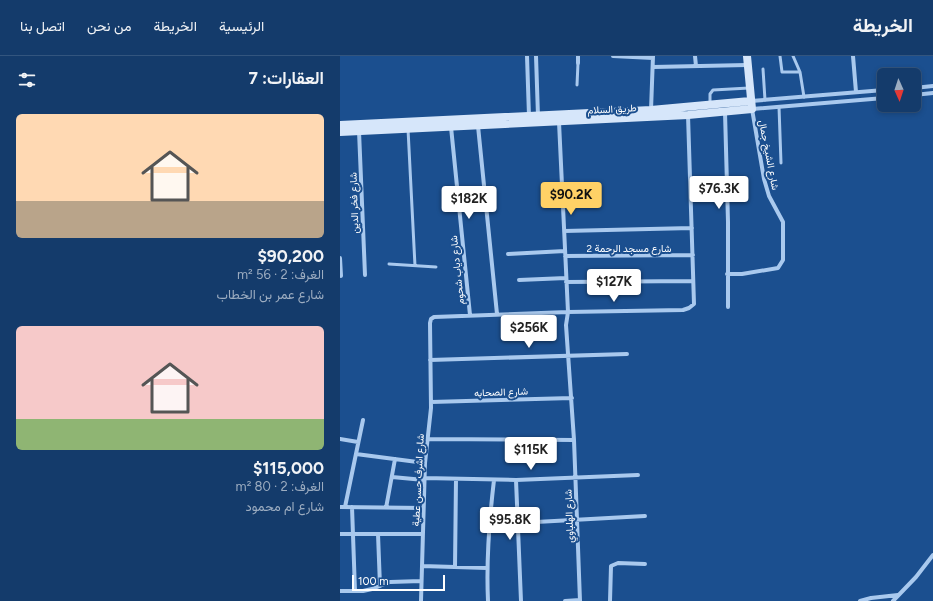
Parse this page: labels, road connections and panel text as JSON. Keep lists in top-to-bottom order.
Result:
{
  "streets": {
    "main road": ["طريق السلام"],
    "street": [
      "شارع الشيخ جمال",
      "شارع فخر الدين",
      "شارع مسجد الرحمة 2",
      "شارع دياب شحوم",
      "شارع الصحابه",
      "شارع اشرف حسن عطية",
      "شارع الهلباوي"
    ]
  },
  "crossings": [
    ["طريق السلام", "شارع الشيخ جمال"],
    ["طريق السلام", "شارع فخر الدين"],
    ["طريق السلام", "شارع دياب شحوم"],
    ["طريق السلام", "شارع الهلباوي"],
    ["شارع مسجد الرحمة 2", "شارع الهلباوي"],
    ["شارع دياب شحوم", "شارع اشرف حسن عطية"],
    ["شارع الصحابه", "شارع اشرف حسن عطية"],
    ["شارع الصحابه", "شارع الهلباوي"]
  ],
  "scale_bar": "100 m",
  "north": "bottom",
  "page": {
    "header": "الخريطة",
    "nav": [
      "الرئيسية",
      "الخريطة",
      "من نحن",
      "اتصل بنا"
    ],
    "heading": "العقارات: 7",
    "list": [
      {
        "name": "$90,200",
        "note": "الغرف: 2 · 56 m² · شارع عمر بن الخطاب"
      },
      {
        "name": "$115,000",
        "note": "الغرف: 2 · 80 m² · شارع ام محمود"
      }
    ],
    "price": [
      "$76.3K",
      "$90.2K",
      "$182K",
      "$127K",
      "$256K",
      "$115K",
      "$95.8K"
    ],
    "scale": "100 m"
  }
}
